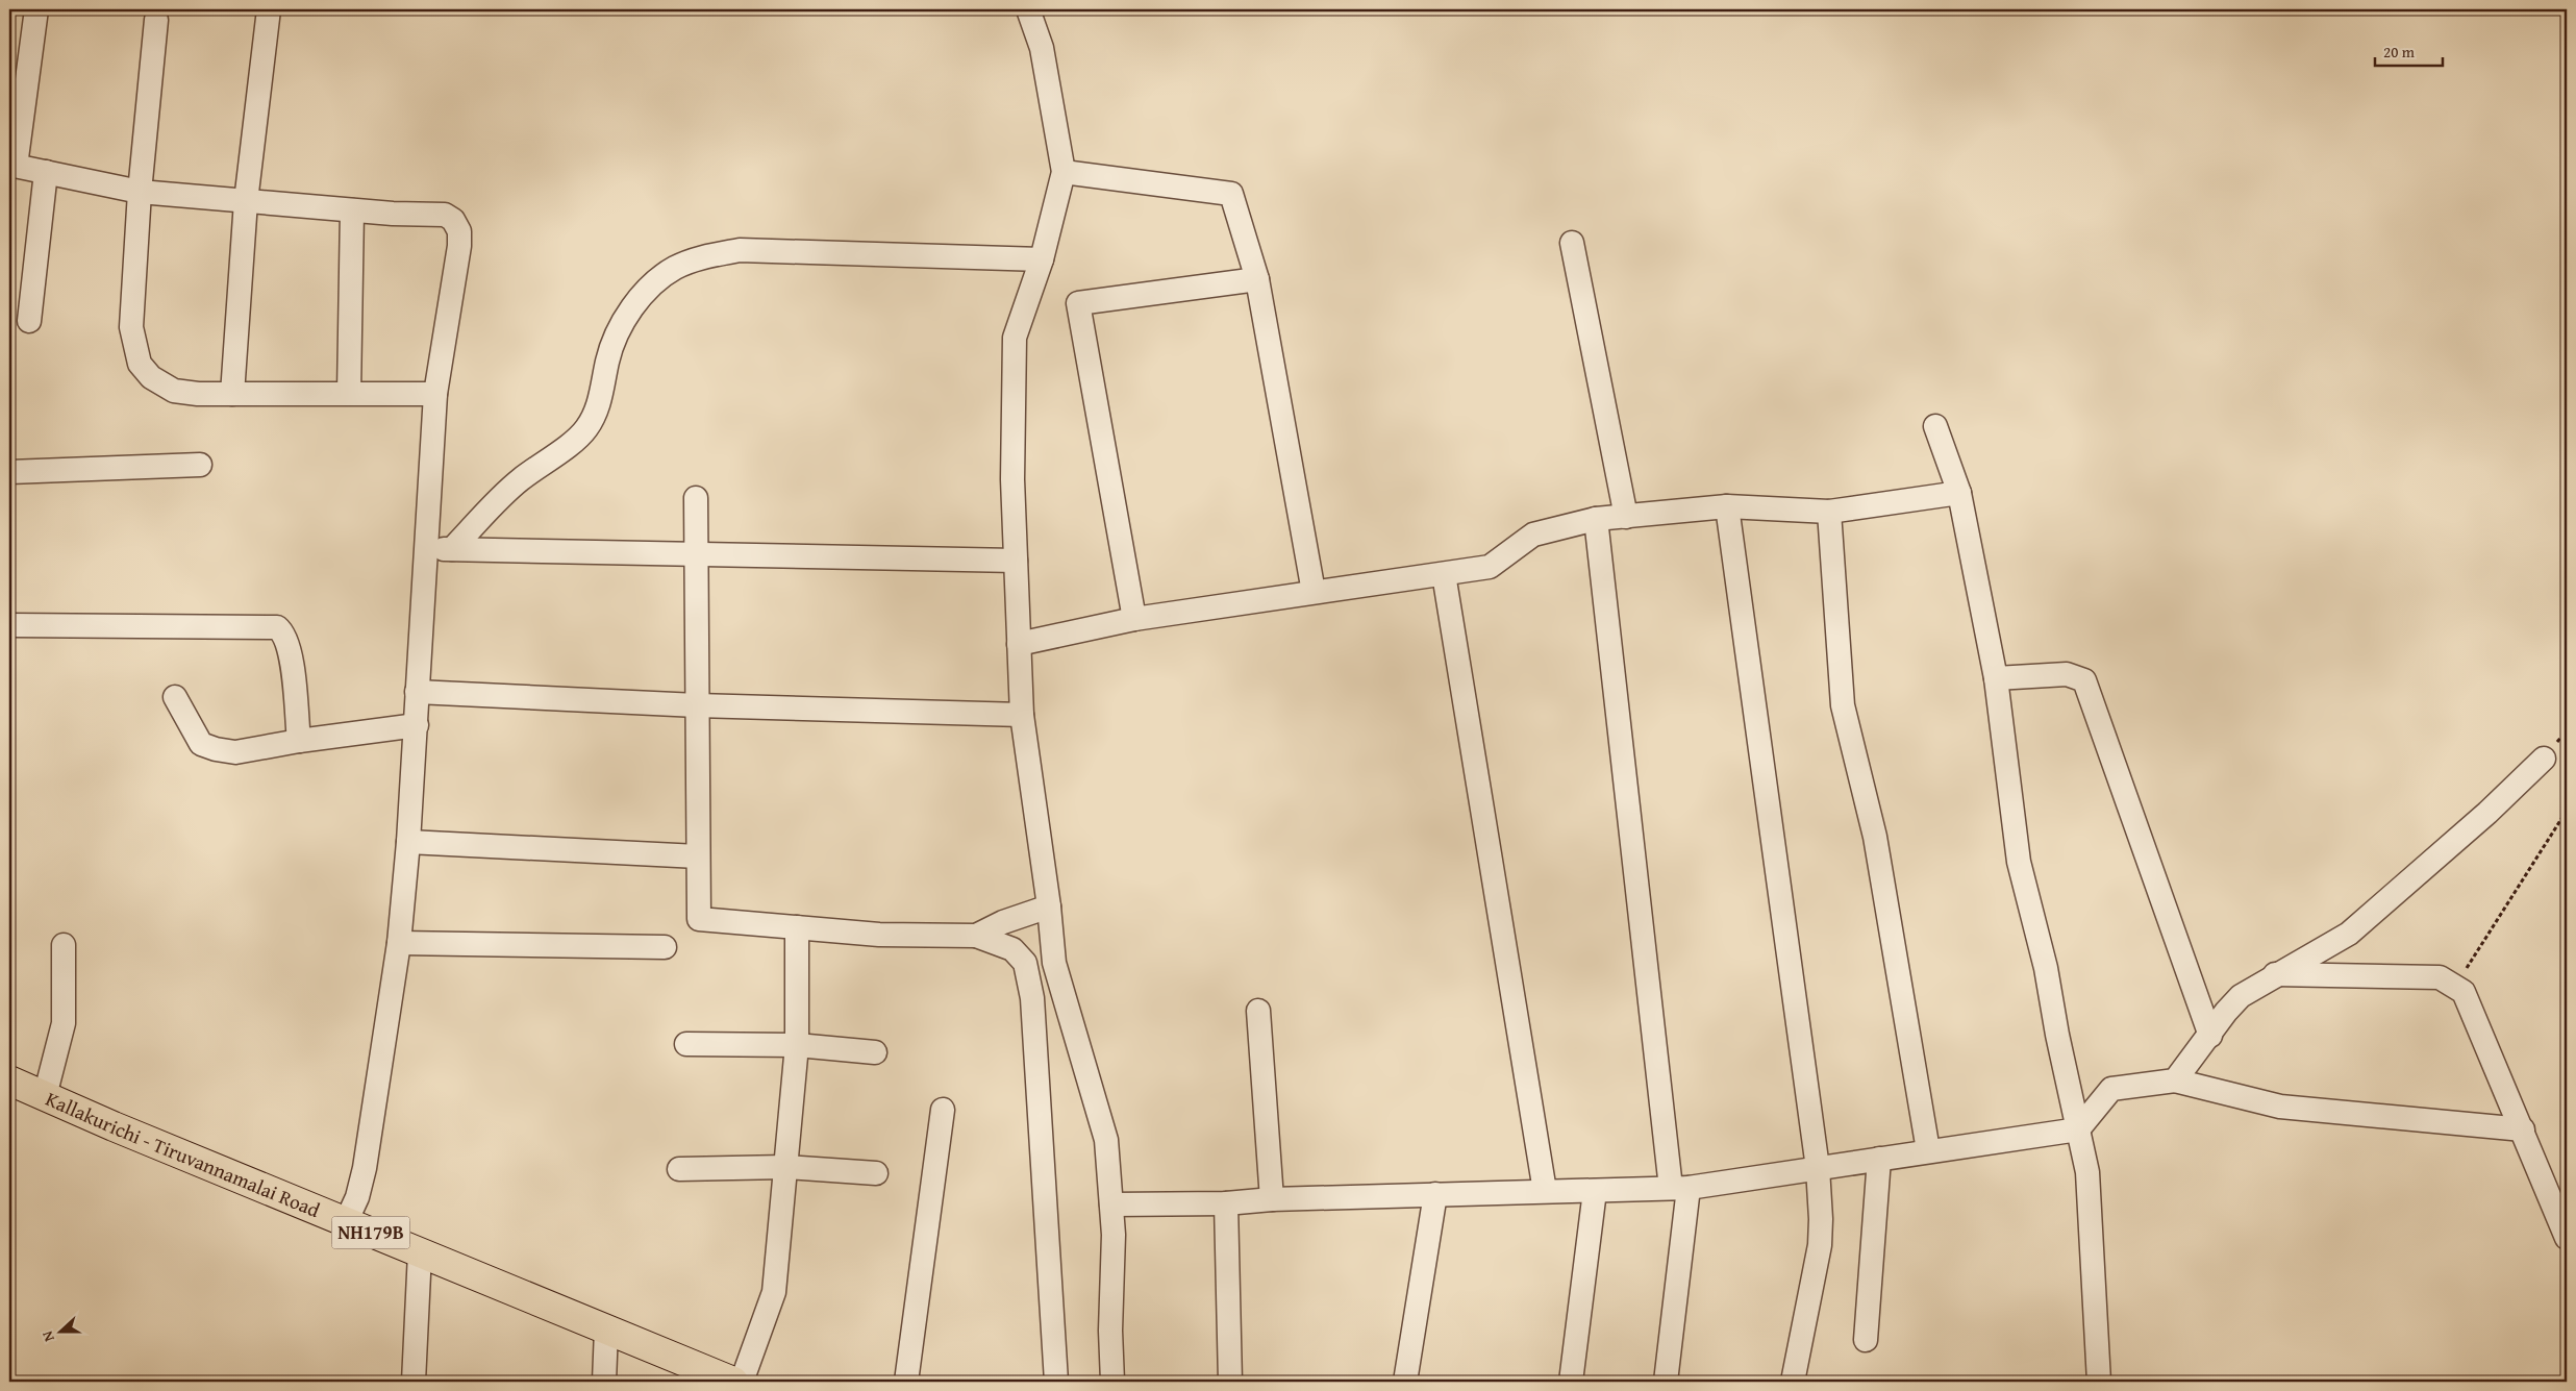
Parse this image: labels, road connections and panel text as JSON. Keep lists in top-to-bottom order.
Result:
{
  "streets": {
    "highway": ["Kallakurichi - Tiruvannamalai Road", "NH179B"]
  },
  "scale_bar": "20 m",
  "north": "left"
}
